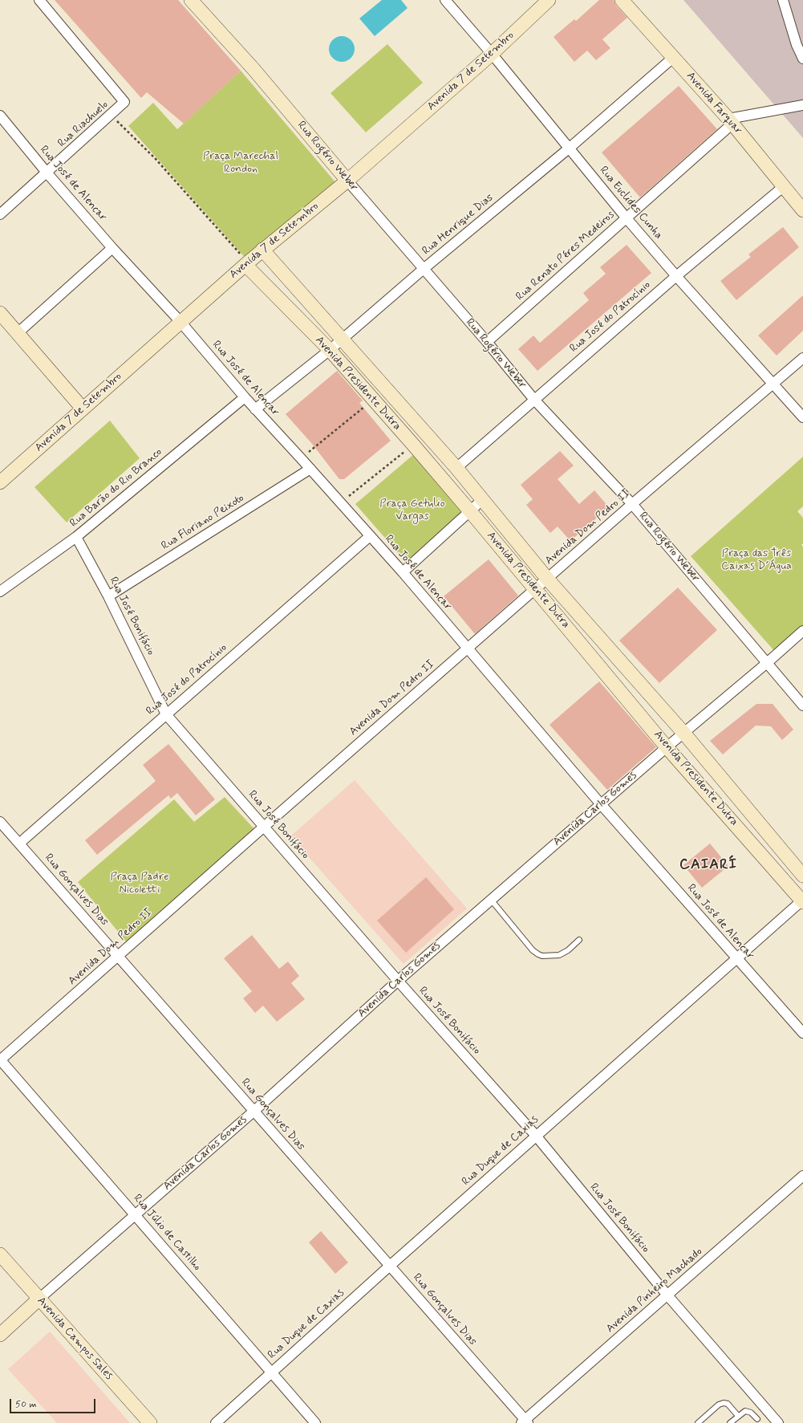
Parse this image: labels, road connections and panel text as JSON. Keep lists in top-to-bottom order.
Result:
{
  "streets": {
    "street": [
      "Avenida 7 de Setembro",
      "Avenida Farquar",
      "Rua Riachuelo",
      "Rua Rogério Weber",
      "Rua José de Alencar",
      "Rua Euclides Cunha",
      "Rua Henrique Dias",
      "Rua Renato Péres Medeiros",
      "Rua José do Patrocínio",
      "Avenida Presidente Dutra",
      "Rua Barão do Rio Branco",
      "Rua Floriano Peixoto",
      "Avenida Dom Pedro II",
      "Rua José Bonifácio",
      "Avenida Carlos Gomes",
      "Rua Gonçalves Dias",
      "Rua Duque de Caxias",
      "Rua Júlio de Castilho",
      "Avenida Pinheiro Machado",
      "Avenida Campos Sales"
    ]
  },
  "crossings": [
    ["Avenida 7 de Setembro", "Rua Rogério Weber"],
    ["Avenida 7 de Setembro", "Rua José de Alencar"],
    ["Avenida 7 de Setembro", "Rua Euclides Cunha"],
    ["Avenida 7 de Setembro", "Avenida Presidente Dutra"],
    ["Avenida Farquar", "Rua Henrique Dias"],
    ["Avenida Farquar", "Rua Renato Péres Medeiros"],
    ["Avenida Farquar", "Rua José do Patrocínio"],
    ["Rua Riachuelo", "Rua José de Alencar"],
    ["Rua Rogério Weber", "Rua Henrique Dias"],
    ["Rua Rogério Weber", "Rua Renato Péres Medeiros"],
    ["Rua Rogério Weber", "Rua José do Patrocínio"],
    ["Rua Rogério Weber", "Avenida Dom Pedro II"],
    ["Rua Rogério Weber", "Avenida Carlos Gomes"],
    ["Rua José de Alencar", "Rua Henrique Dias"],
    ["Rua José de Alencar", "Rua José do Patrocínio"],
    ["Rua José de Alencar", "Rua Barão do Rio Branco"],
    ["Rua José de Alencar", "Rua Floriano Peixoto"],
    ["Rua José de Alencar", "Avenida Dom Pedro II"],
    ["Rua José de Alencar", "Avenida Carlos Gomes"],
    ["Rua José de Alencar", "Rua Duque de Caxias"],
    ["Rua Euclides Cunha", "Rua Henrique Dias"],
    ["Rua Euclides Cunha", "Rua Renato Péres Medeiros"],
    ["Rua Euclides Cunha", "Rua José do Patrocínio"],
    ["Rua Euclides Cunha", "Avenida Dom Pedro II"],
    ["Rua Henrique Dias", "Avenida Presidente Dutra"],
    ["Rua José do Patrocínio", "Avenida Presidente Dutra"],
    ["Rua José do Patrocínio", "Rua José Bonifácio"],
    ["Rua José do Patrocínio", "Rua Gonçalves Dias"],
    ["Avenida Presidente Dutra", "Avenida Dom Pedro II"],
    ["Avenida Presidente Dutra", "Avenida Carlos Gomes"],
    ["Avenida Presidente Dutra", "Rua Duque de Caxias"],
    ["Rua Barão do Rio Branco", "Rua José Bonifácio"],
    ["Rua Floriano Peixoto", "Rua José Bonifácio"],
    ["Avenida Dom Pedro II", "Rua José Bonifácio"],
    ["Avenida Dom Pedro II", "Rua Gonçalves Dias"],
    ["Avenida Dom Pedro II", "Rua Júlio de Castilho"],
    ["Rua José Bonifácio", "Avenida Carlos Gomes"],
    ["Rua José Bonifácio", "Rua Duque de Caxias"],
    ["Rua José Bonifácio", "Avenida Pinheiro Machado"],
    ["Avenida Carlos Gomes", "Rua Gonçalves Dias"],
    ["Avenida Carlos Gomes", "Rua Júlio de Castilho"],
    ["Avenida Carlos Gomes", "Avenida Campos Sales"],
    ["Rua Gonçalves Dias", "Rua Duque de Caxias"],
    ["Rua Gonçalves Dias", "Avenida Pinheiro Machado"],
    ["Rua Duque de Caxias", "Rua Júlio de Castilho"]
  ],
  "districts": ["CAIARÍ"],
  "parks": [
    "Praça Marechal Rondon",
    "Praça Getulio Vargas",
    "Praça das Três Caixas D´Água",
    "Praça Padre Nicoletti"
  ],
  "scale_bar": "50 m"
}
